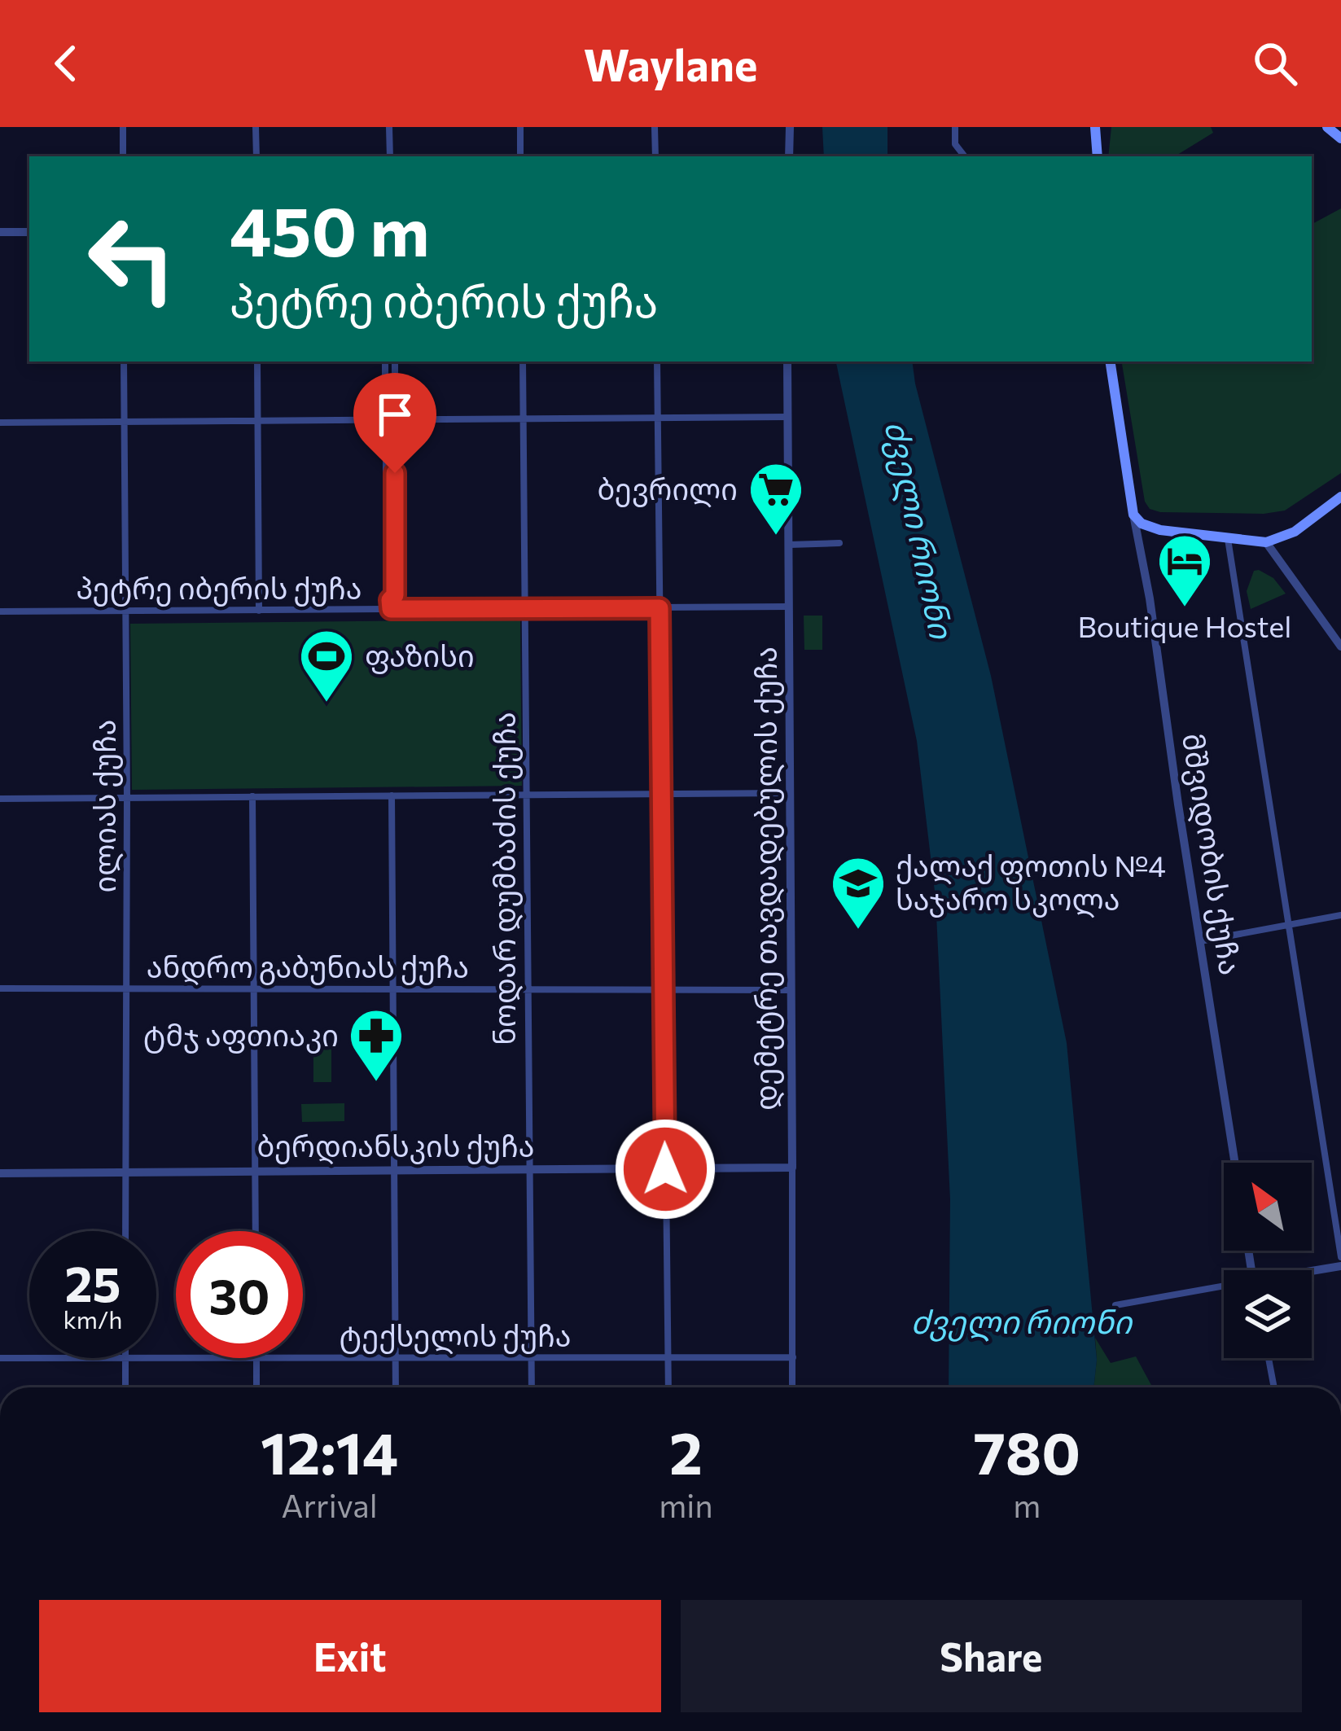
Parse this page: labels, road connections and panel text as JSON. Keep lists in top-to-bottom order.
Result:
{
  "streets": {
    "street": [
      "პეტრე იბერის ქუჩა",
      "ილიას ქუჩა",
      "მშვიდობის ქუჩა",
      "ნოდარ დუმბაძის ქუჩა",
      "დემეტრე თავდადებულის ქუჩა",
      "ანდრო გაბუნიას ქუჩა",
      "ბერდიანსკის ქუჩა",
      "ტექსელის ქუჩა"
    ]
  },
  "crossings": [
    ["პეტრე იბერის ქუჩა", "ილიას ქუჩა"],
    ["პეტრე იბერის ქუჩა", "ნოდარ დუმბაძის ქუჩა"],
    ["პეტრე იბერის ქუჩა", "დემეტრე თავდადებულის ქუჩა"],
    ["ილიას ქუჩა", "ანდრო გაბუნიას ქუჩა"],
    ["ილიას ქუჩა", "ბერდიანსკის ქუჩა"],
    ["ნოდარ დუმბაძის ქუჩა", "ანდრო გაბუნიას ქუჩა"],
    ["ნოდარ დუმბაძის ქუჩა", "ბერდიანსკის ქუჩა"],
    ["ნოდარ დუმბაძის ქუჩა", "ტექსელის ქუჩა"],
    ["დემეტრე თავდადებულის ქუჩა", "ანდრო გაბუნიას ქუჩა"],
    ["დემეტრე თავდადებულის ქუჩა", "ბერდიანსკის ქუჩა"],
    ["დემეტრე თავდადებულის ქუჩა", "ტექსელის ქუჩა"]
  ],
  "water": ["ძველი რიონი"],
  "places": {
    "supermarket": ["ბევრილი"],
    "hotel": ["Boutique Hostel"],
    "sports": ["ფაზისი"],
    "school or university": ["ქალაქ ფოთის №4 საჯარო სკოლა"],
    "pharmacy": ["ტმჯ აფთიაკი"]
  },
  "north": "top left",
  "page": {
    "header": "Waylane",
    "turn": ["450 m", "პეტრე იბერის ქუჩა"],
    "speed": "25 km/h",
    "limit": "30",
    "eta": [
      "12:14",
      "Arrival",
      "2",
      "min",
      "780",
      "m"
    ],
    "buttons": ["Exit", "Share"]
  }
}
